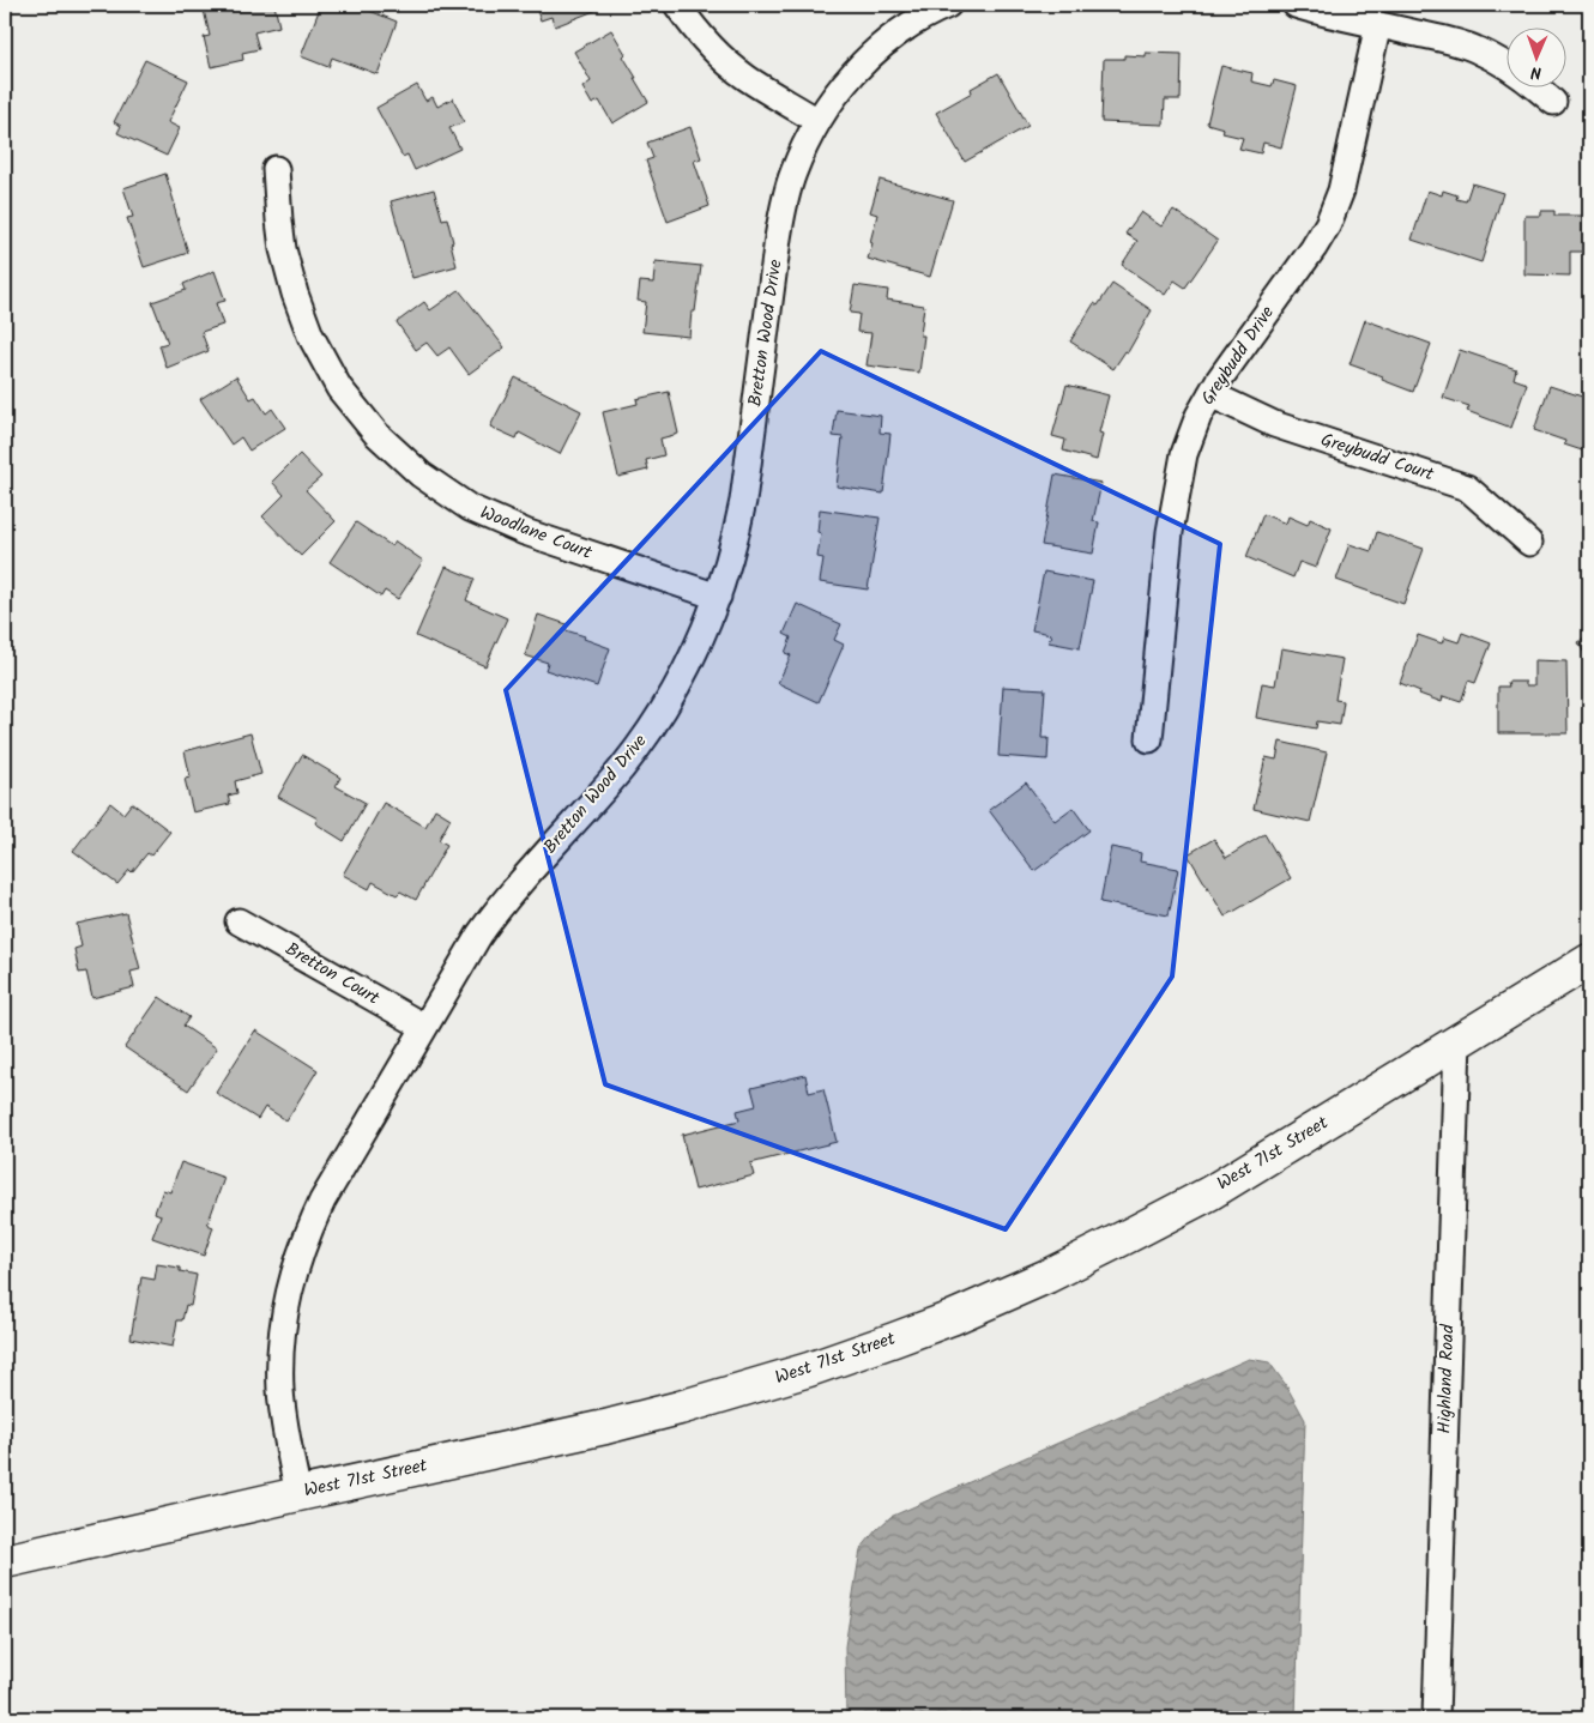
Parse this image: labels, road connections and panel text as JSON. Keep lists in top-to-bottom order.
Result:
{
  "streets": {
    "main road": ["West 71st Street"],
    "street": [
      "Bretton Wood Drive",
      "Greybudd Drive",
      "Greybudd Court",
      "Woodlane Court",
      "Bretton Court",
      "Highland Road"
    ]
  },
  "crossings": [
    ["Bretton Wood Drive", "Woodlane Court"],
    ["Bretton Wood Drive", "Bretton Court"],
    ["Bretton Wood Drive", "West 71st Street"],
    ["Greybudd Drive", "Greybudd Court"],
    ["West 71st Street", "Highland Road"]
  ],
  "north": "bottom"
}
